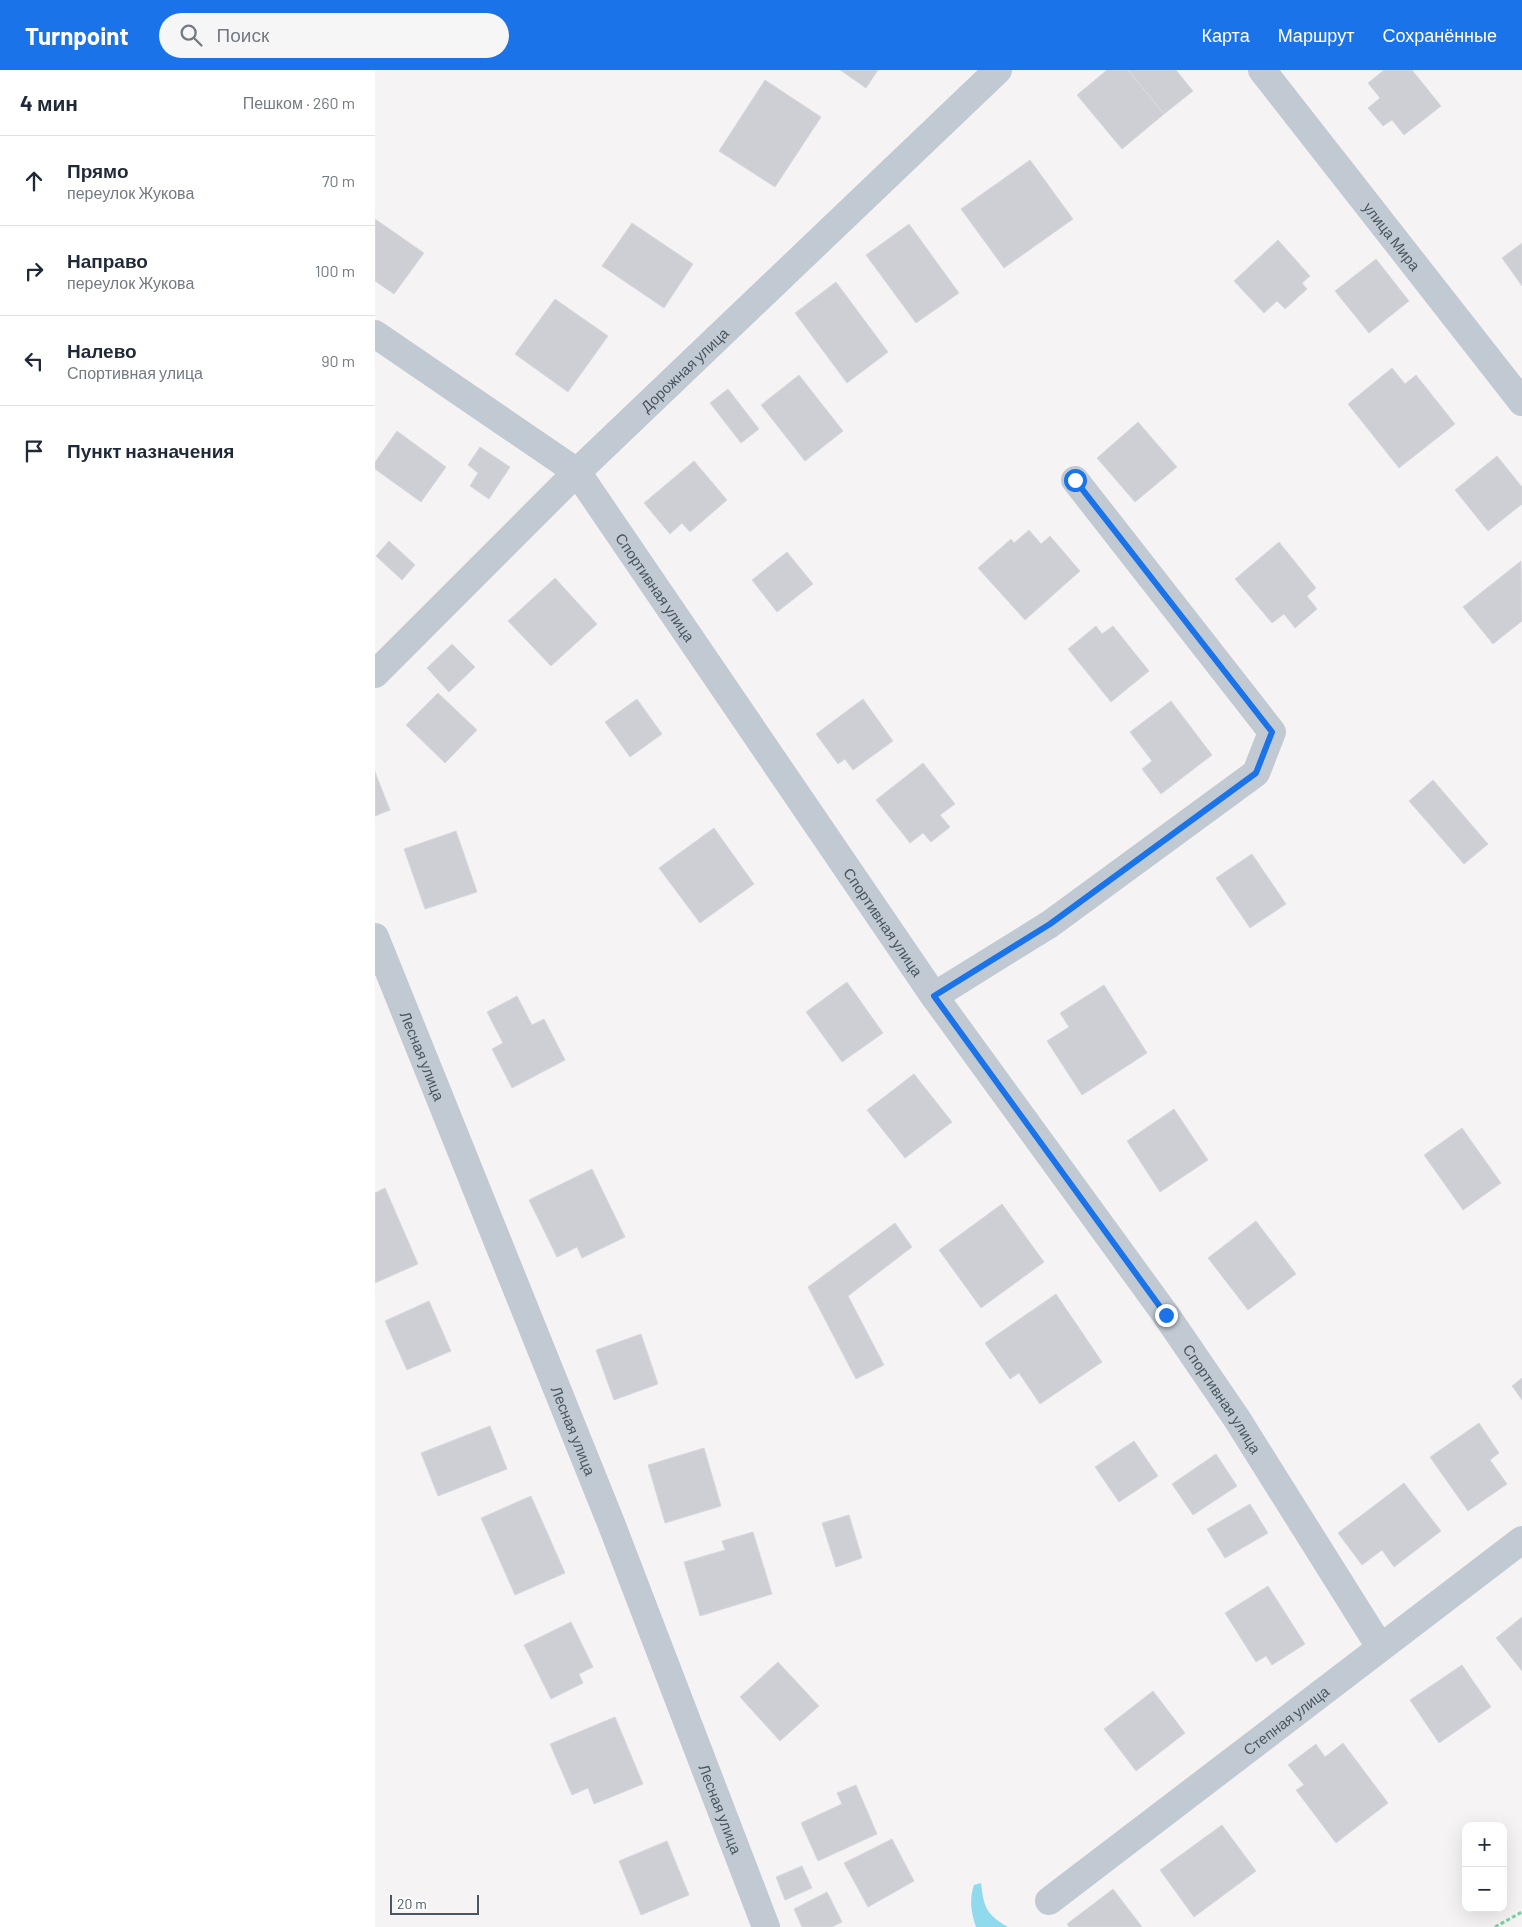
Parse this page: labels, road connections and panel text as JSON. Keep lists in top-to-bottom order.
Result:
{
  "streets": {
    "street": [
      "улица Мира",
      "Дорожная улица",
      "Спортивная улица",
      "Лесная улица",
      "Степная улица"
    ]
  },
  "crossings": [
    ["Дорожная улица", "Спортивная улица"],
    ["Спортивная улица", "Степная улица"]
  ],
  "scale_bar": "20 m",
  "page": {
    "header": "Turnpoint",
    "search": "Поиск",
    "nav": ["Карта", "Маршрут", "Сохранённые"],
    "heading": ["4 мин", "Пешком · 260 m"],
    "list": [
      ["Прямо", "переулок Жукова", "70 m"],
      ["Направо", "переулок Жукова", "100 m"],
      ["Налево", "Спортивная улица", "90 m"],
      "Пункт назначения"
    ],
    "map_buttons": ["+", "−"],
    "scale": "20 m"
  }
}
